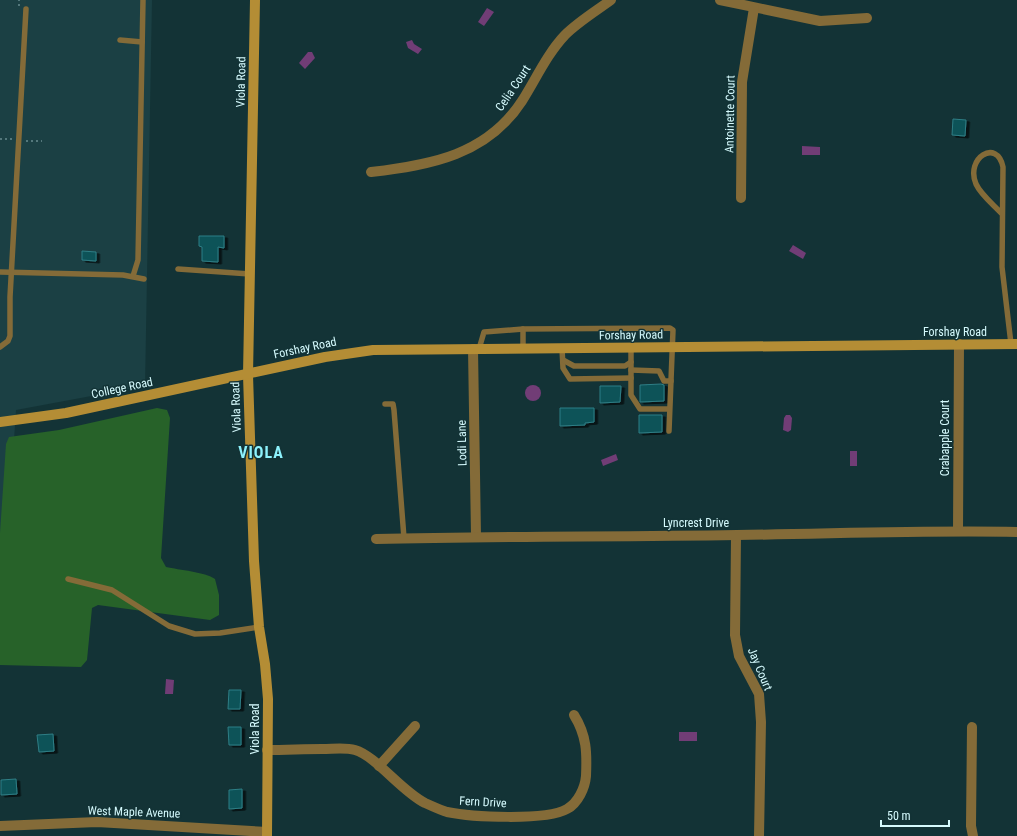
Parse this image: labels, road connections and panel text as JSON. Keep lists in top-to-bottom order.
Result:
{
  "streets": {
    "street": [
      "Viola Road",
      "Celia Court",
      "Antoinette Court",
      "Forshay Road",
      "College Road",
      "Crabapple Court",
      "Lodi Lane",
      "Lyncrest Drive",
      "Jay Court",
      "Fern Drive",
      "West Maple Avenue"
    ]
  },
  "crossings": [
    ["Viola Road", "Forshay Road"],
    ["Viola Road", "College Road"],
    ["Viola Road", "Fern Drive"],
    ["Viola Road", "West Maple Avenue"],
    ["Forshay Road", "College Road"],
    ["Forshay Road", "Crabapple Court"],
    ["Forshay Road", "Lodi Lane"],
    ["Crabapple Court", "Lyncrest Drive"],
    ["Lodi Lane", "Lyncrest Drive"],
    ["Lyncrest Drive", "Jay Court"]
  ],
  "districts": ["VIOLA"],
  "scale_bar": "50 m"
}
